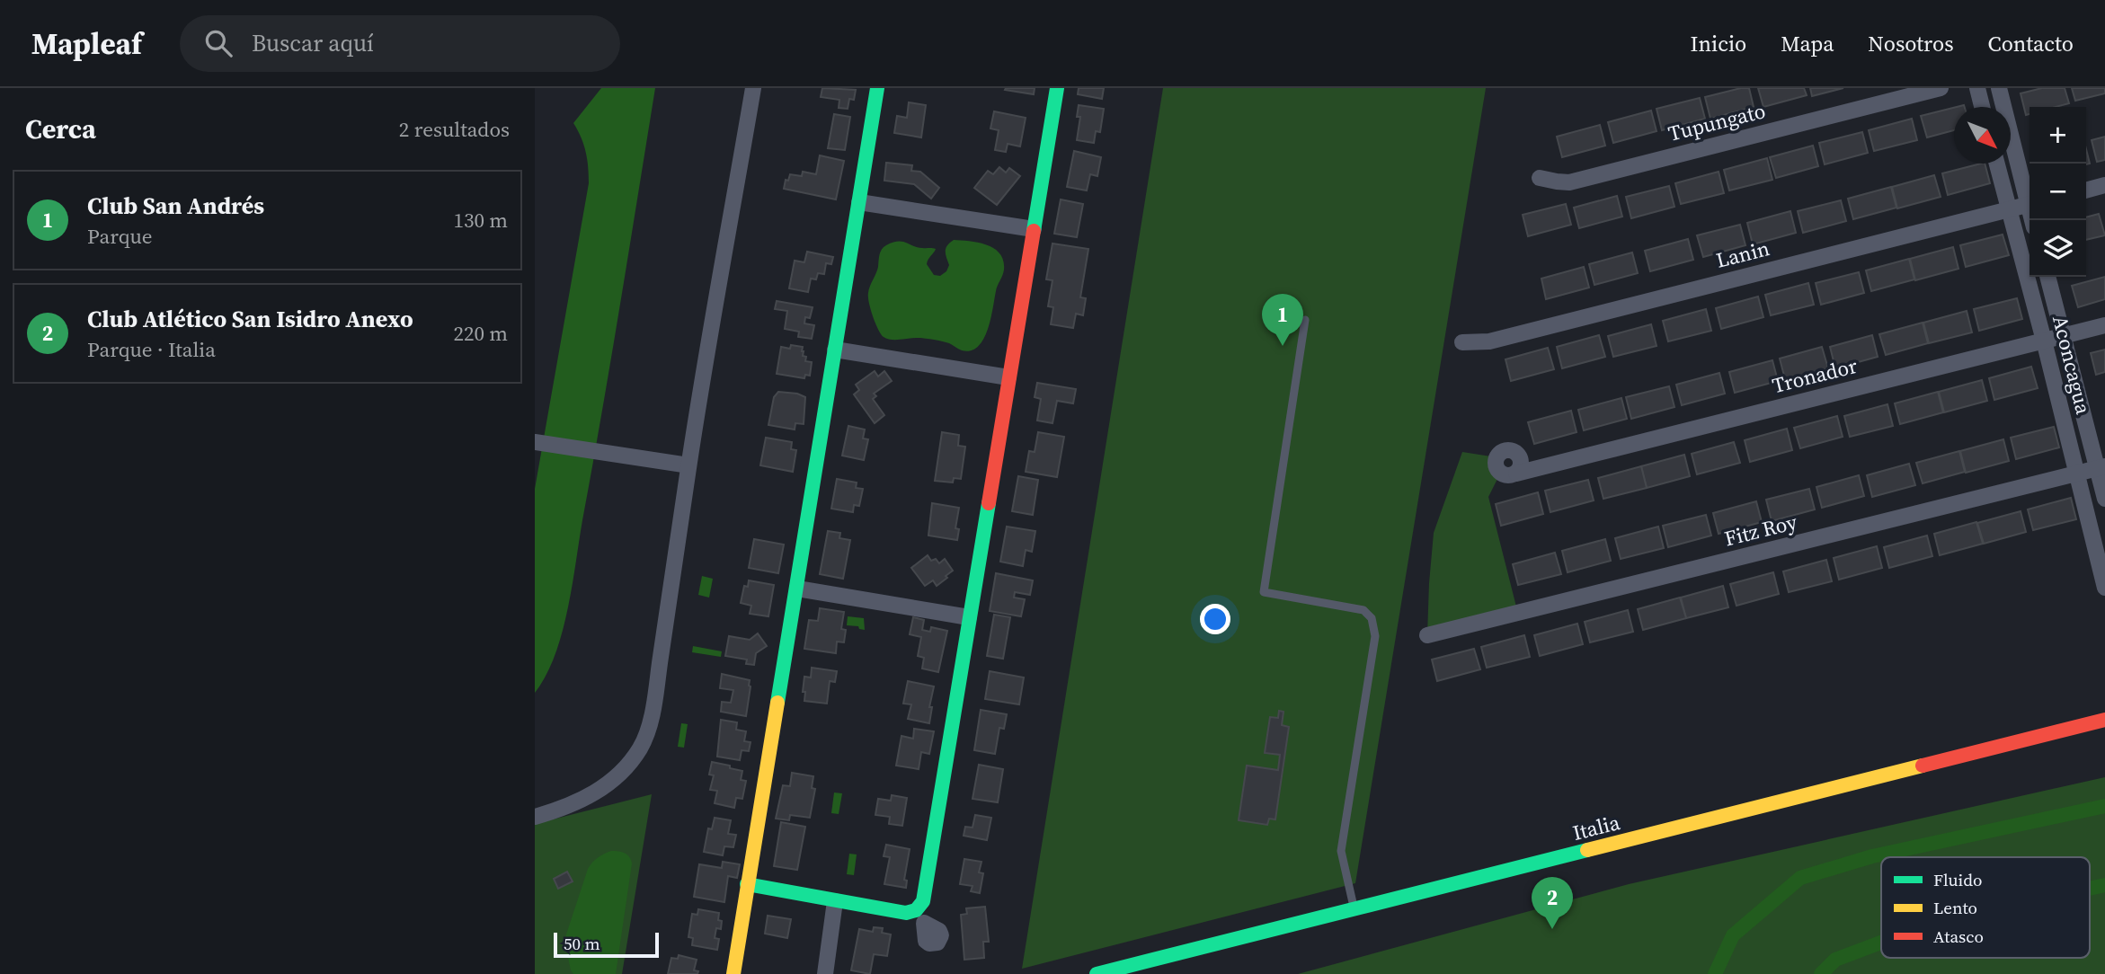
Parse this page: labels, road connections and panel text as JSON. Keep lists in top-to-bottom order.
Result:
{
  "streets": {
    "street": [
      "Tupungato",
      "Lanin",
      "Aconcagua",
      "Tronador",
      "Fitz Roy",
      "Italia"
    ]
  },
  "crossings": [
    ["Lanin", "Aconcagua"],
    ["Aconcagua", "Tronador"],
    ["Aconcagua", "Fitz Roy"]
  ],
  "legend": ["Fluido", "Lento", "Atasco"],
  "scale_bar": "50 m",
  "north": "bottom right",
  "page": {
    "header": "Mapleaf",
    "search": "Buscar aquí",
    "nav": [
      "Inicio",
      "Mapa",
      "Nosotros",
      "Contacto"
    ],
    "heading": ["Cerca", "2 resultados"],
    "map_buttons": ["+", "−"],
    "list": [
      {
        "mark": "1",
        "name": "Club San Andrés",
        "note": "Parque",
        "value": "130 m"
      },
      {
        "mark": "2",
        "name": "Club Atlético San Isidro Anexo",
        "note": "Parque · Italia",
        "value": "220 m"
      }
    ],
    "pins": ["1", "2"],
    "scale": "50 m"
  }
}
